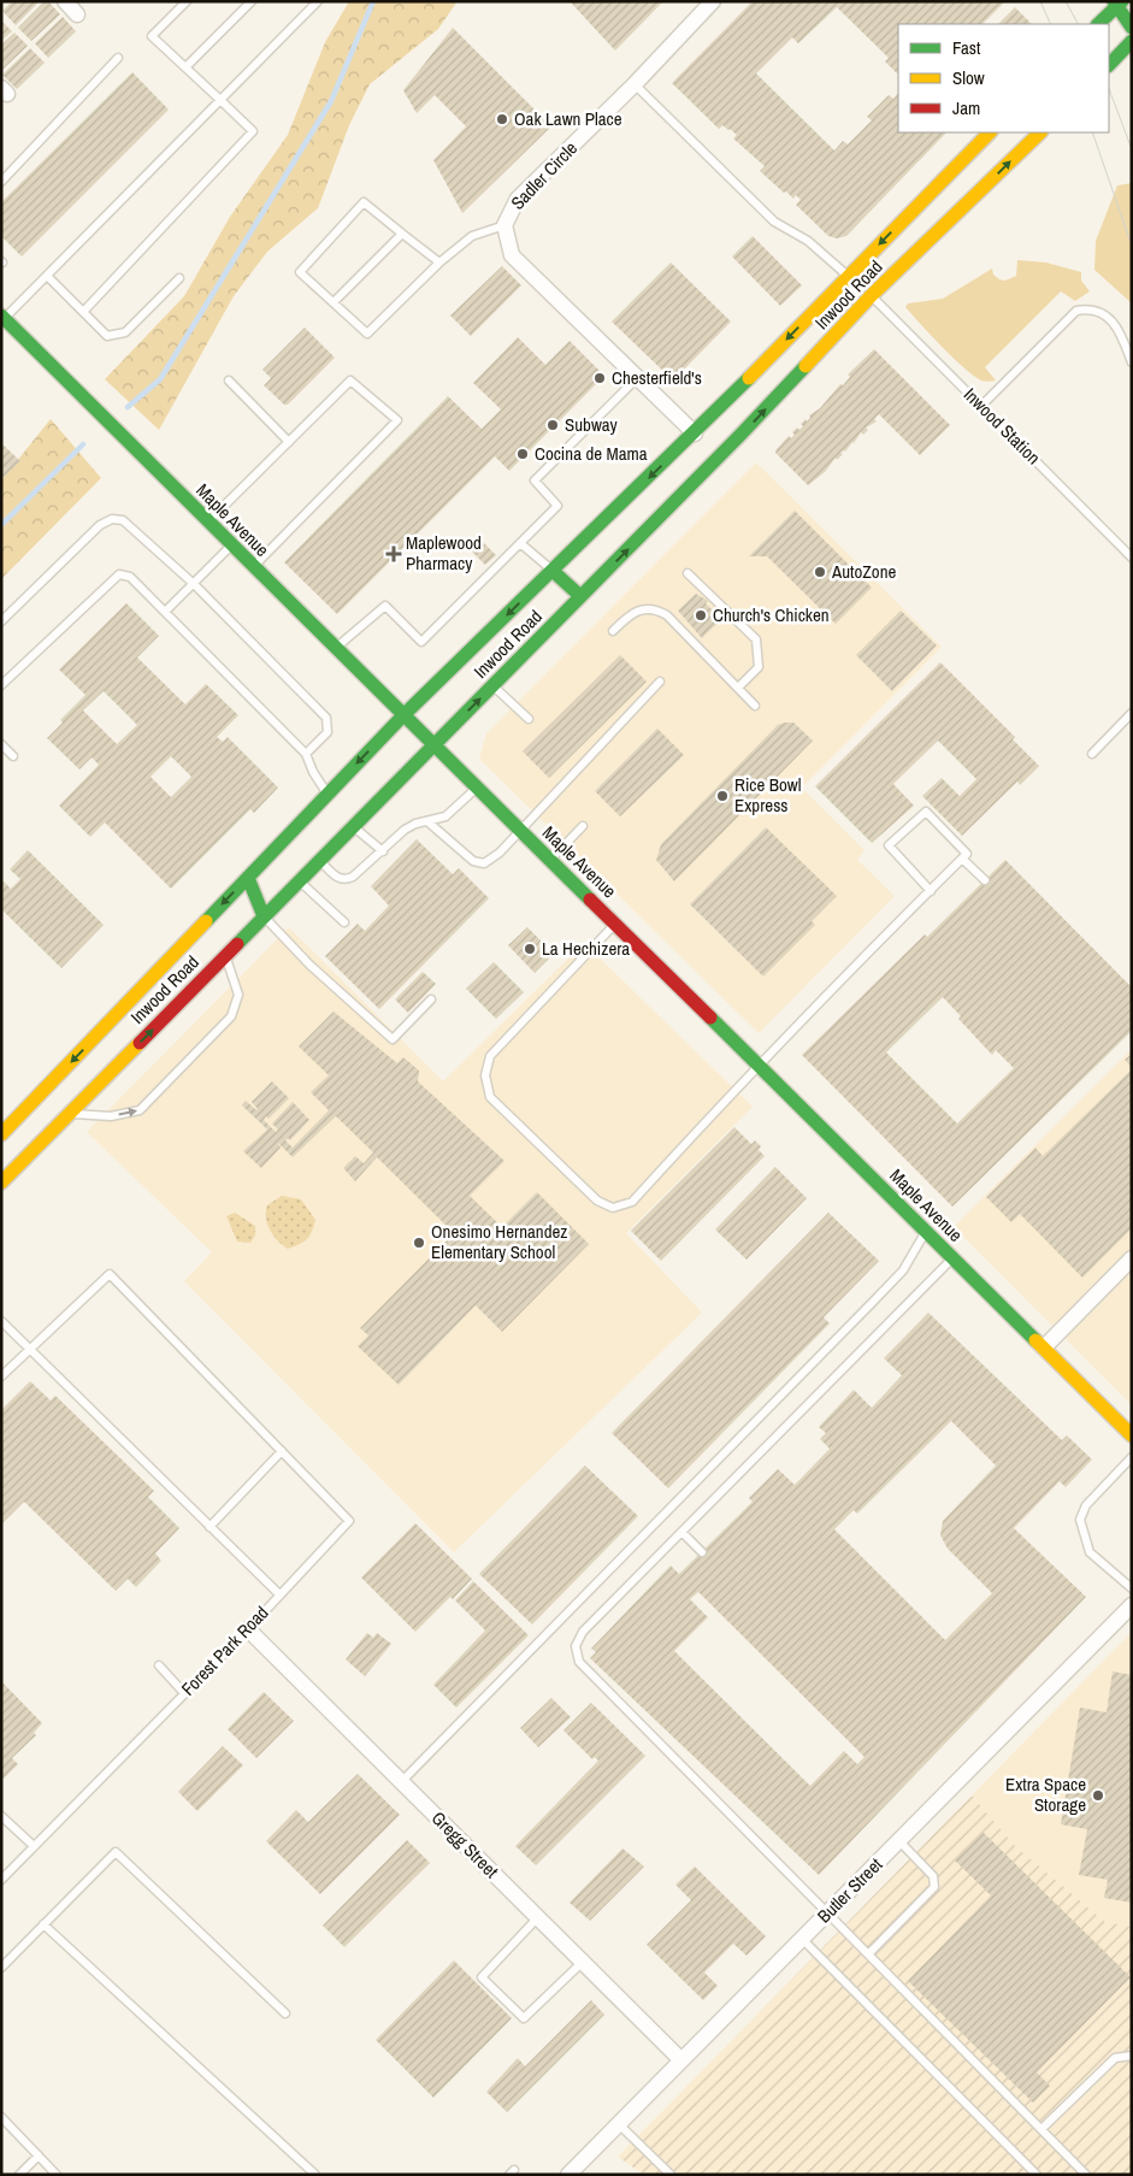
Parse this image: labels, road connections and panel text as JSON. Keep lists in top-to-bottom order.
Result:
{
  "streets": {
    "main road": ["Inwood Road", "Maple Avenue"],
    "street": ["Sadler Circle", "Gregg Street", "Butler Street"],
    "lane": ["Inwood Station", "Forest Park Road"]
  },
  "crossings": [
    ["Sadler Circle", "Inwood Road"],
    ["Sadler Circle", "Inwood Station"],
    ["Inwood Road", "Inwood Station"],
    ["Inwood Road", "Maple Avenue"],
    ["Forest Park Road", "Gregg Street"],
    ["Gregg Street", "Butler Street"]
  ],
  "places": {
    "other": [
      "Oak Lawn Place",
      "Chesterfield's",
      "Subway",
      "Cocina de Mama",
      "AutoZone",
      "Church's Chicken",
      "Rice Bowl Express",
      "La Hechizera",
      "Onesimo Hernandez Elementary School",
      "Extra Space Storage"
    ],
    "health": ["Maplewood Pharmacy"]
  },
  "legend": ["Fast", "Slow", "Jam"]
}
